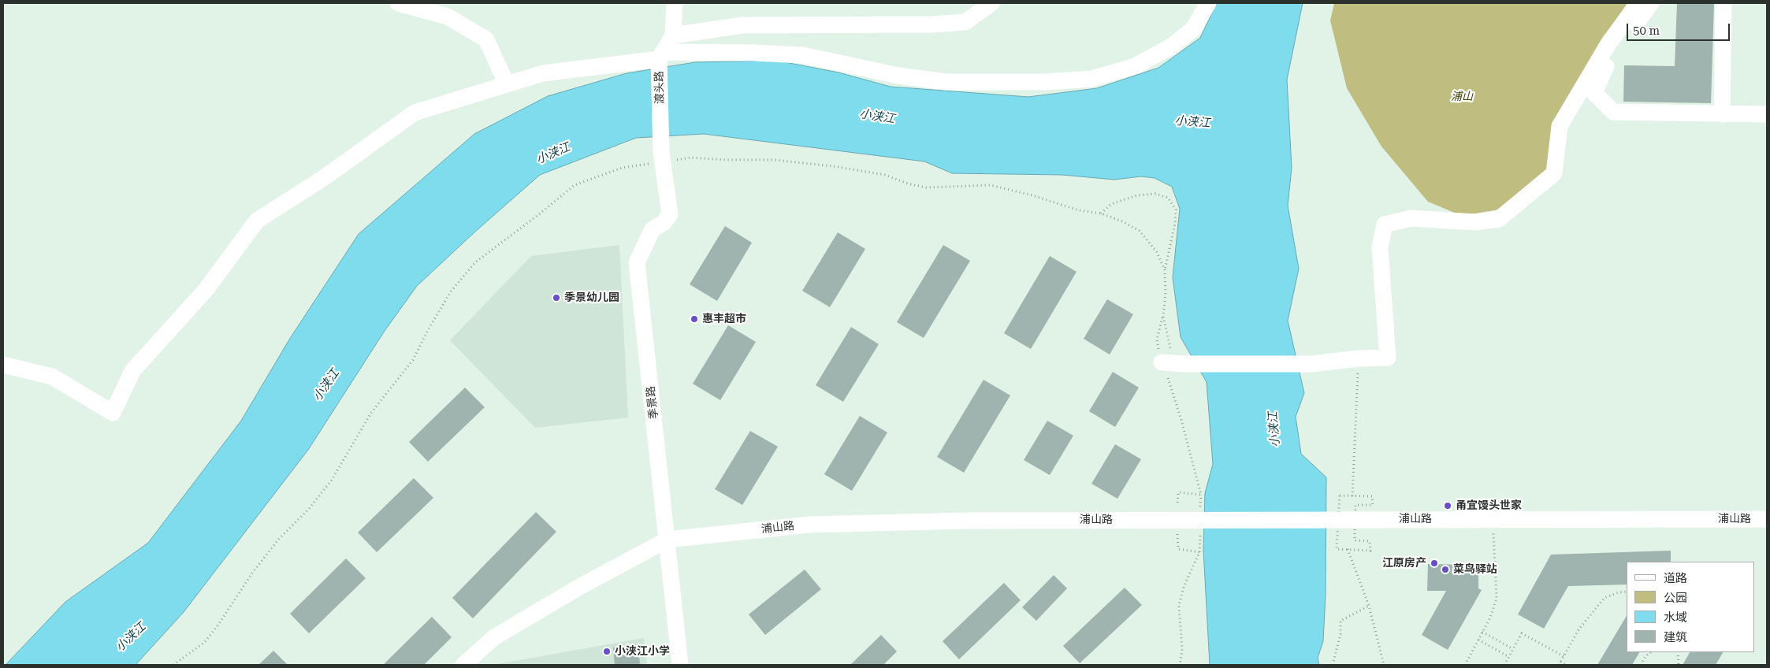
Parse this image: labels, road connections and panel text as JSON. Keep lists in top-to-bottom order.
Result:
{
  "streets": {
    "street": ["渡头路", "季景路", "浦山路"]
  },
  "crossings": [
    ["渡头路", "季景路"],
    ["季景路", "浦山路"]
  ],
  "water": ["小浃江"],
  "parks": ["浦山"],
  "places": [
    "季景幼儿园",
    "惠丰超市",
    "甬宜馒头世家",
    "江原房产",
    "菜鸟驿站",
    "小浃江小学"
  ],
  "legend": [
    "道路",
    "公园",
    "水域",
    "建筑"
  ],
  "scale_bar": "50 m"
}
